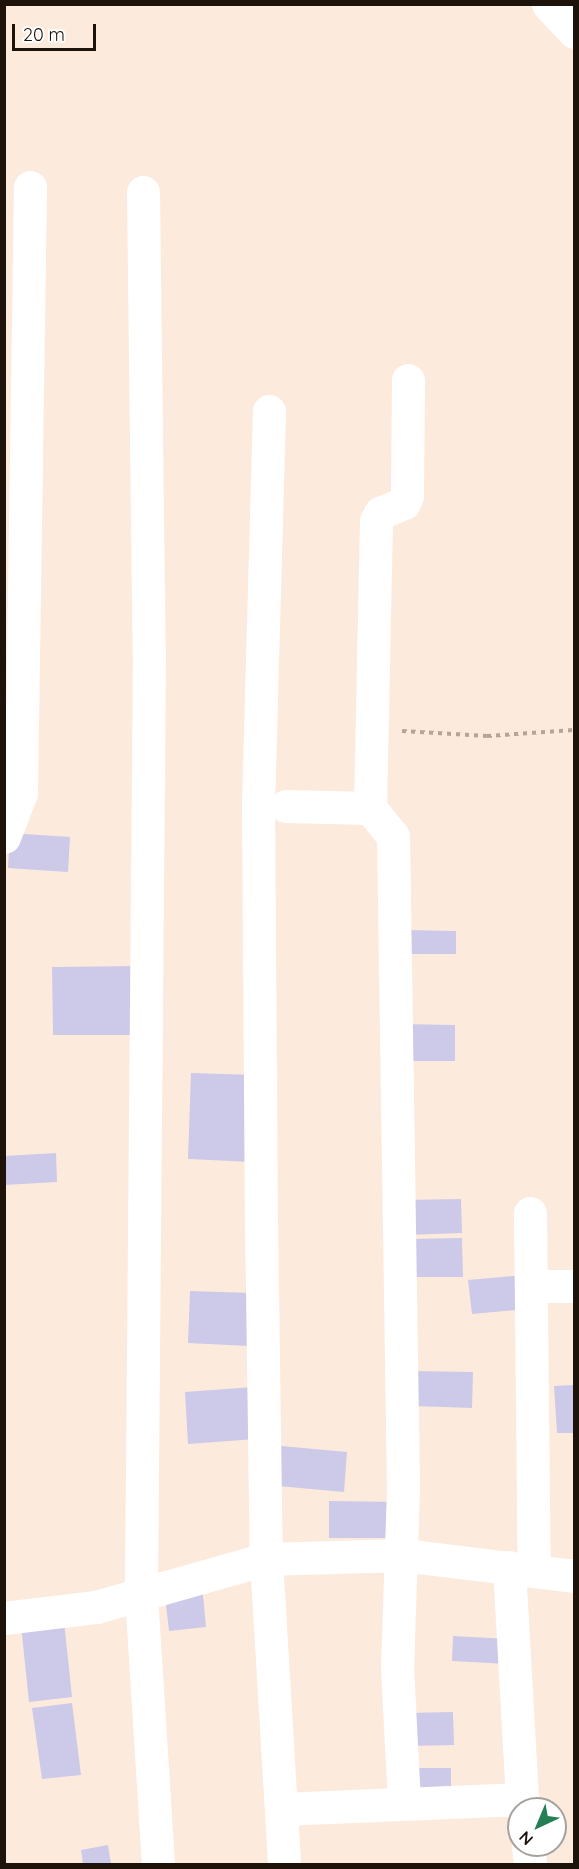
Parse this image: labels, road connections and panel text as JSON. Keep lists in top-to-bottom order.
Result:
{
  "scale_bar": "20 m",
  "north": "bottom left"
}
